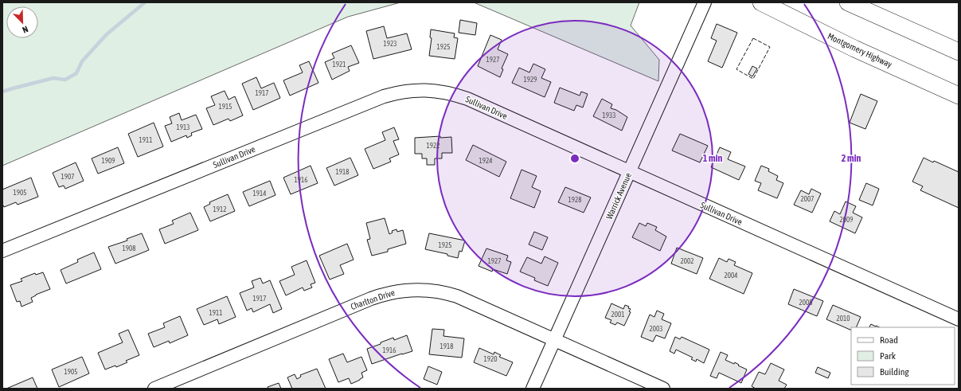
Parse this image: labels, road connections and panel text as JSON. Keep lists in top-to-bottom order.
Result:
{
  "streets": {
    "main road": ["Montgomery Highway"],
    "street": ["Sullivan Drive", "Warrick Avenue", "Charlton Drive"]
  },
  "crossings": [
    ["Sullivan Drive", "Warrick Avenue"],
    ["Warrick Avenue", "Charlton Drive"]
  ],
  "house_numbers": [
    "1923",
    "1925",
    "1927",
    "1921",
    "1929",
    "1917",
    "1915",
    "1933",
    "1913",
    "1911",
    "1922",
    "1909",
    "1924",
    "1918",
    "1907",
    "1916",
    "1905",
    "1914",
    "2007",
    "1928",
    "1912",
    "2009",
    "1925",
    "1908",
    "1927",
    "2002",
    "2004",
    "1917",
    "2008",
    "1911",
    "2001",
    "2010",
    "2003",
    "1918",
    "1916",
    "1920",
    "1905"
  ],
  "legend": ["Road", "Park", "Building"],
  "north": "bottom right",
  "rings": ["1 min", "2 min"]
}
